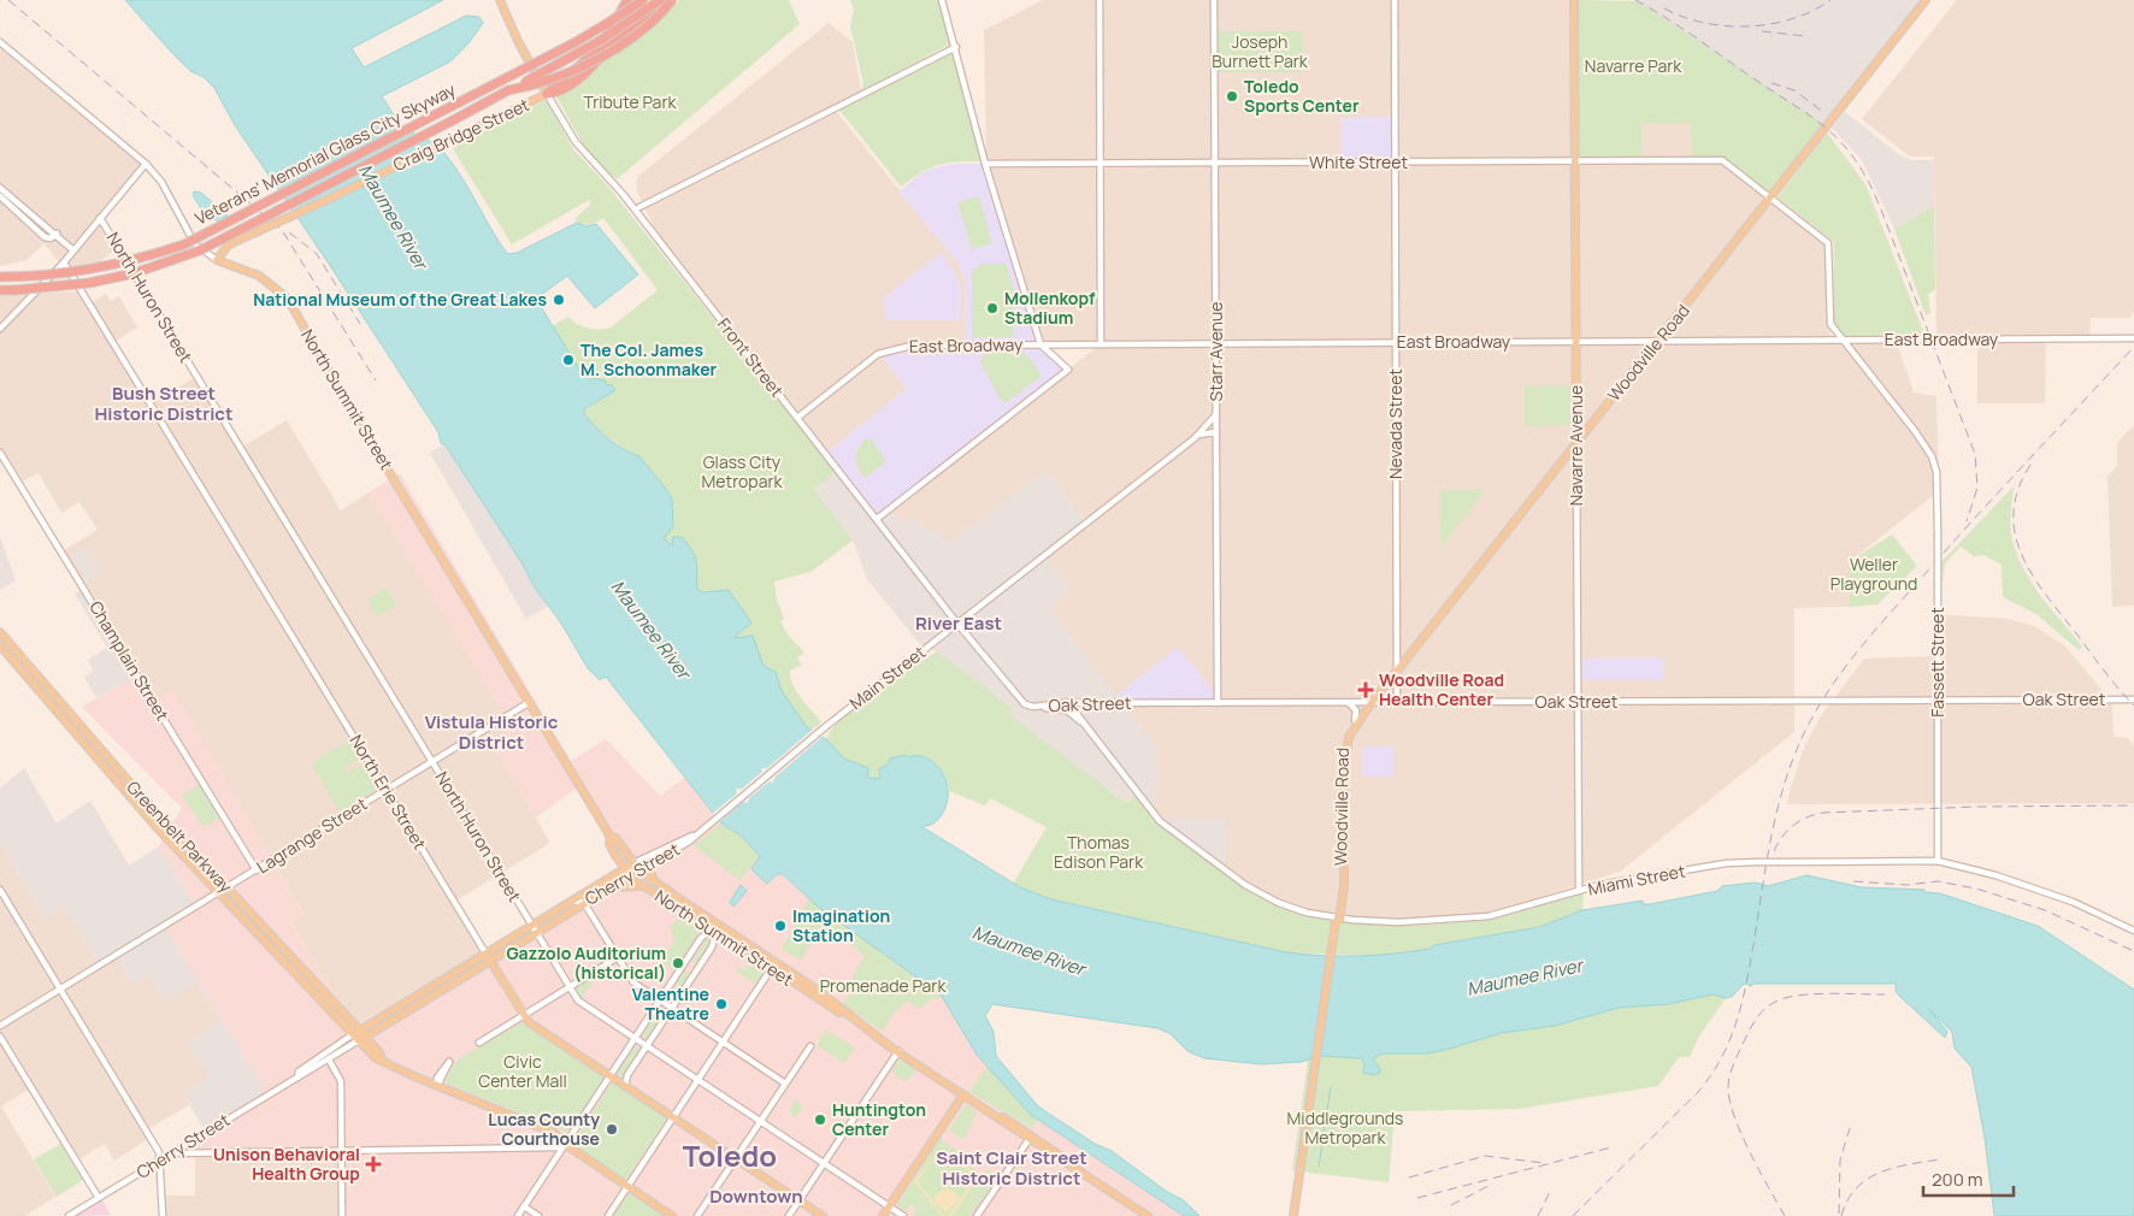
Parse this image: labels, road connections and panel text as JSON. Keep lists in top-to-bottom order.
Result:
{
  "streets": {
    "highway": ["Veterans' Memorial Glass City Skyway"],
    "main road": [
      "Craig Bridge Street",
      "Woodville Road",
      "Front Street",
      "North Summit Street",
      "Navarre Avenue",
      "North Erie Street",
      "Greenbelt Parkway",
      "Cherry Street"
    ],
    "street": [
      "White Street",
      "North Huron Street",
      "East Broadway",
      "Starr Avenue",
      "Nevada Street",
      "Champlain Street",
      "Fassett Street",
      "Main Street",
      "Oak Street",
      "Lagrange Street",
      "Miami Street"
    ]
  },
  "crossings": [
    ["Craig Bridge Street", "Front Street"],
    ["Craig Bridge Street", "North Summit Street"],
    ["White Street", "Starr Avenue"],
    ["White Street", "Woodville Road"],
    ["White Street", "Nevada Street"],
    ["White Street", "Navarre Avenue"],
    ["North Huron Street", "Lagrange Street"],
    ["North Huron Street", "Cherry Street"],
    ["East Broadway", "Starr Avenue"],
    ["East Broadway", "Woodville Road"],
    ["East Broadway", "Front Street"],
    ["East Broadway", "Nevada Street"],
    ["East Broadway", "Navarre Avenue"],
    ["East Broadway", "Fassett Street"],
    ["Starr Avenue", "Main Street"],
    ["Starr Avenue", "Oak Street"],
    ["Woodville Road", "Nevada Street"],
    ["Woodville Road", "Navarre Avenue"],
    ["Woodville Road", "Oak Street"],
    ["Front Street", "Main Street"],
    ["Front Street", "Oak Street"],
    ["North Summit Street", "Lagrange Street"],
    ["North Summit Street", "Cherry Street"],
    ["Nevada Street", "Oak Street"],
    ["Navarre Avenue", "Oak Street"],
    ["Navarre Avenue", "Miami Street"],
    ["Champlain Street", "Lagrange Street"],
    ["Fassett Street", "Oak Street"],
    ["Fassett Street", "Miami Street"],
    ["Main Street", "Cherry Street"],
    ["Oak Street", "Miami Street"],
    ["North Erie Street", "Lagrange Street"],
    ["North Erie Street", "Cherry Street"],
    ["Lagrange Street", "Greenbelt Parkway"],
    ["Greenbelt Parkway", "Cherry Street"]
  ],
  "districts": [
    "Bush Street Historic District",
    "River East",
    "Vistula Historic District",
    "Toledo",
    "Saint Clair Street Historic District",
    "Downtown"
  ],
  "water": ["Maumee River"],
  "parks": [
    "Joseph Burnett Park",
    "Navarre Park",
    "Tribute Park",
    "Glass City Metropark",
    "Weller Playground",
    "Thomas Edison Park",
    "Promenade Park",
    "Civic Center Mall",
    "Middlegrounds Metropark"
  ],
  "places": {
    "other": [
      "Toledo Sports Center",
      "National Museum of the Great Lakes",
      "Mollenkopf Stadium",
      "The Col. James M. Schoonmaker",
      "Imagination Station",
      "Gazzolo Auditorium (historical)",
      "Valentine Theatre",
      "Huntington Center",
      "Lucas County Courthouse"
    ],
    "health": ["Woodville Road Health Center", "Unison Behavioral Health Group"]
  },
  "scale_bar": "200 m"
}
